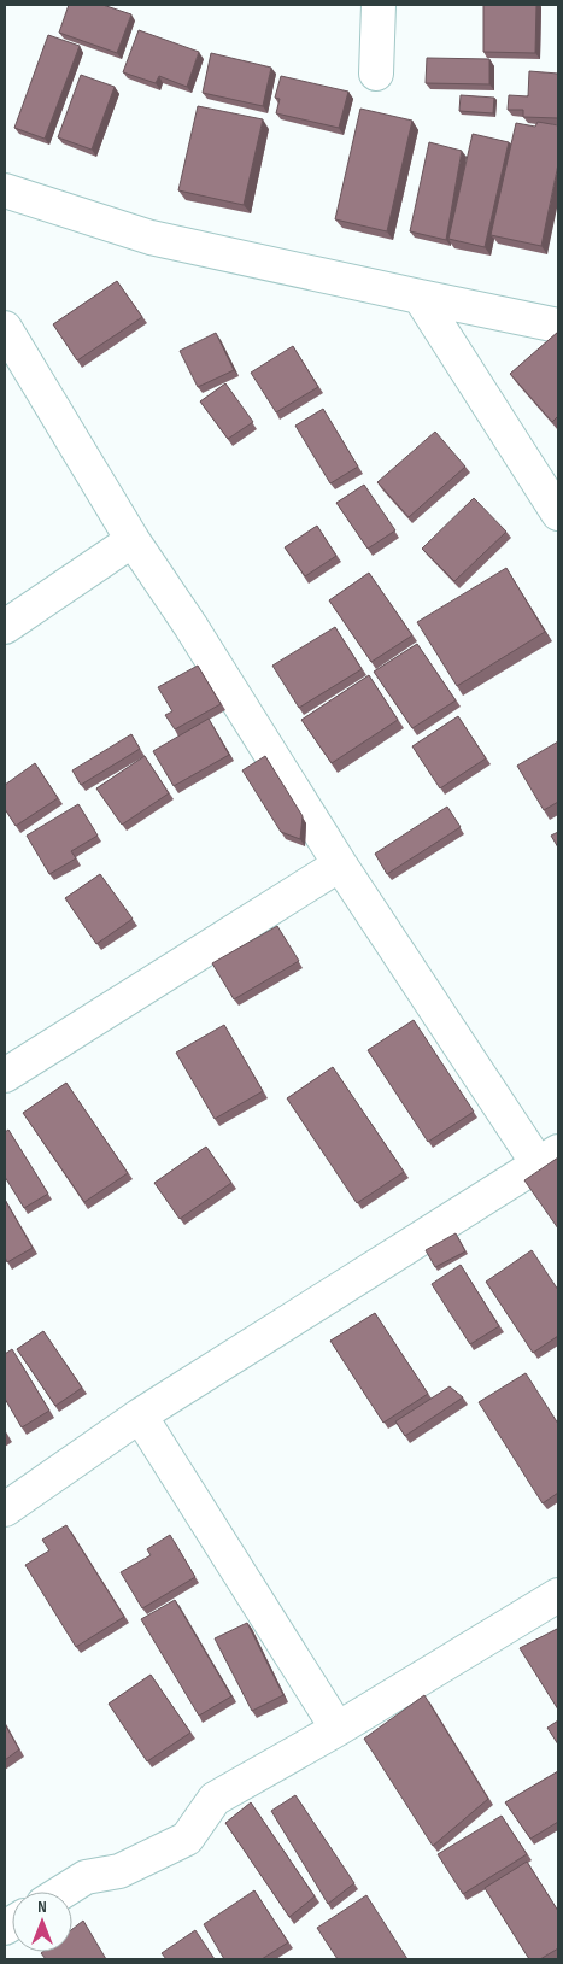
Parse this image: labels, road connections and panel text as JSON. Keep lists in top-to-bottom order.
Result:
{
  "north": "top"
}
